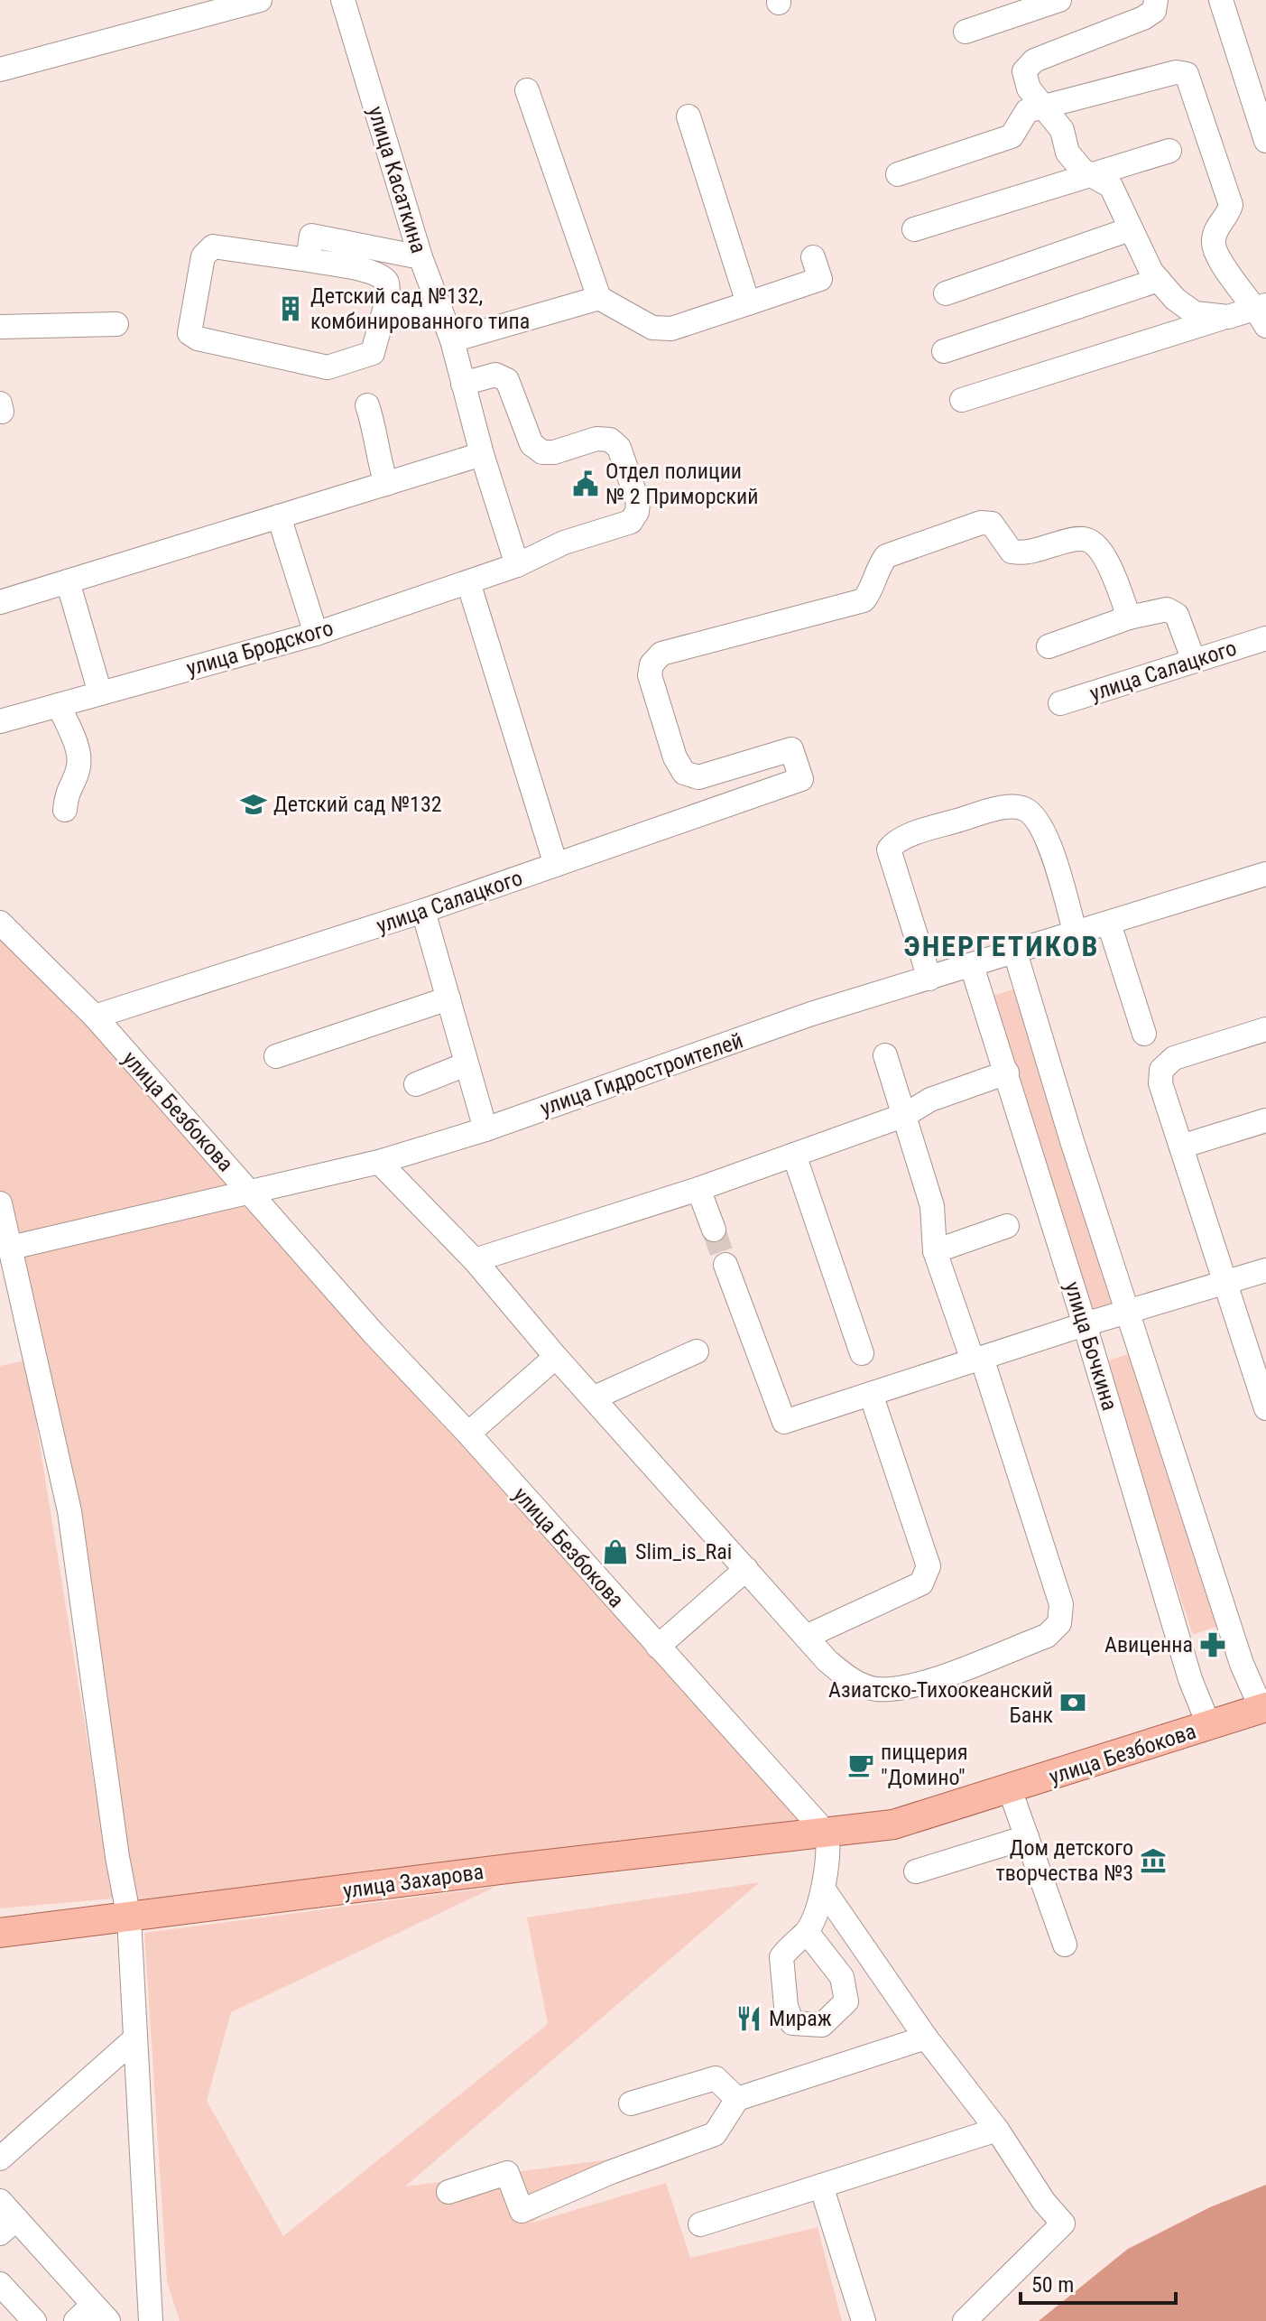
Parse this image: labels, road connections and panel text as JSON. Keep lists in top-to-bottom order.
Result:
{
  "streets": {
    "main road": ["улица Безбокова", "улица Захарова"],
    "street": [
      "улица Касаткина",
      "улица Бродского",
      "улица Салацкого",
      "улица Гидростроителей",
      "улица Бочкина"
    ]
  },
  "crossings": [
    ["улица Касаткина", "улица Бродского"],
    ["улица Салацкого", "улица Безбокова"],
    ["улица Гидростроителей", "улица Безбокова"],
    ["улица Гидростроителей", "улица Бочкина"],
    ["улица Безбокова", "улица Бочкина"],
    ["улица Безбокова", "улица Захарова"]
  ],
  "districts": ["ЭНЕРГЕТИКОВ"],
  "places": {
    "building": ["Детский сад №132, комбинированного типа"],
    "public building": ["Отдел полиции № 2 Приморский"],
    "school or university": ["Детский сад №132"],
    "shop": ["Slim_is_Rai"],
    "pharmacy": ["Авиценна"],
    "bank": ["Азиатско-Тихоокеанский Банк"],
    "cafe": ["пиццерия \"Домино\""],
    "museum": ["Дом детского творчества №3"],
    "restaurant": ["Мираж"]
  },
  "scale_bar": "50 m"
}
